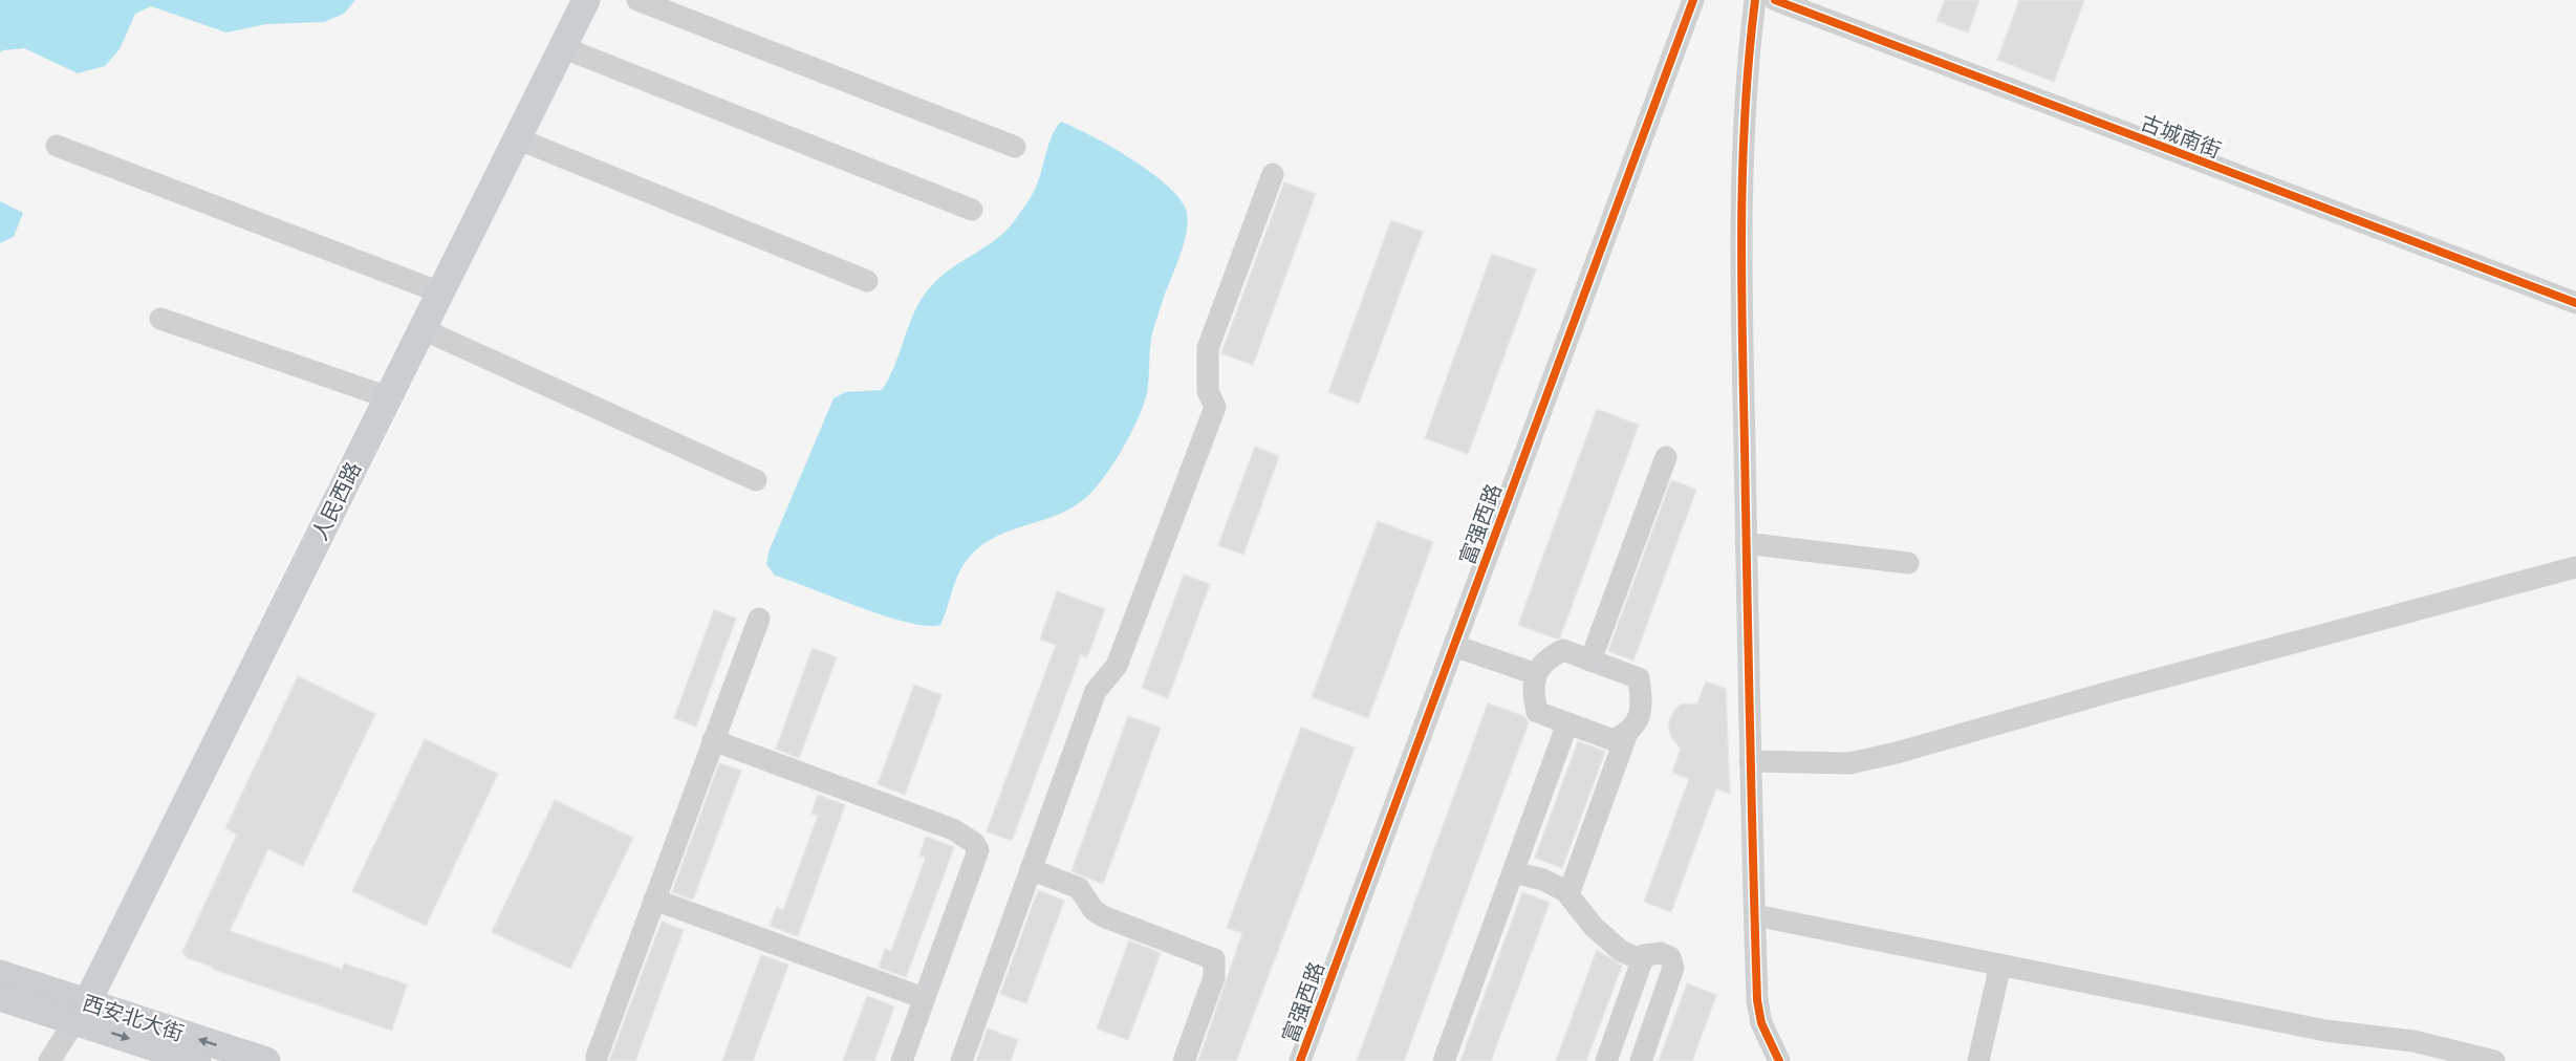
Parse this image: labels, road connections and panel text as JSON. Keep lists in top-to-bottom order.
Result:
{
  "streets": {
    "main road": ["人民西路", "西安北大街"],
    "street": ["古城南街", "富强西路"]
  },
  "crossings": [
    ["人民西路", "西安北大街"]
  ]
}
